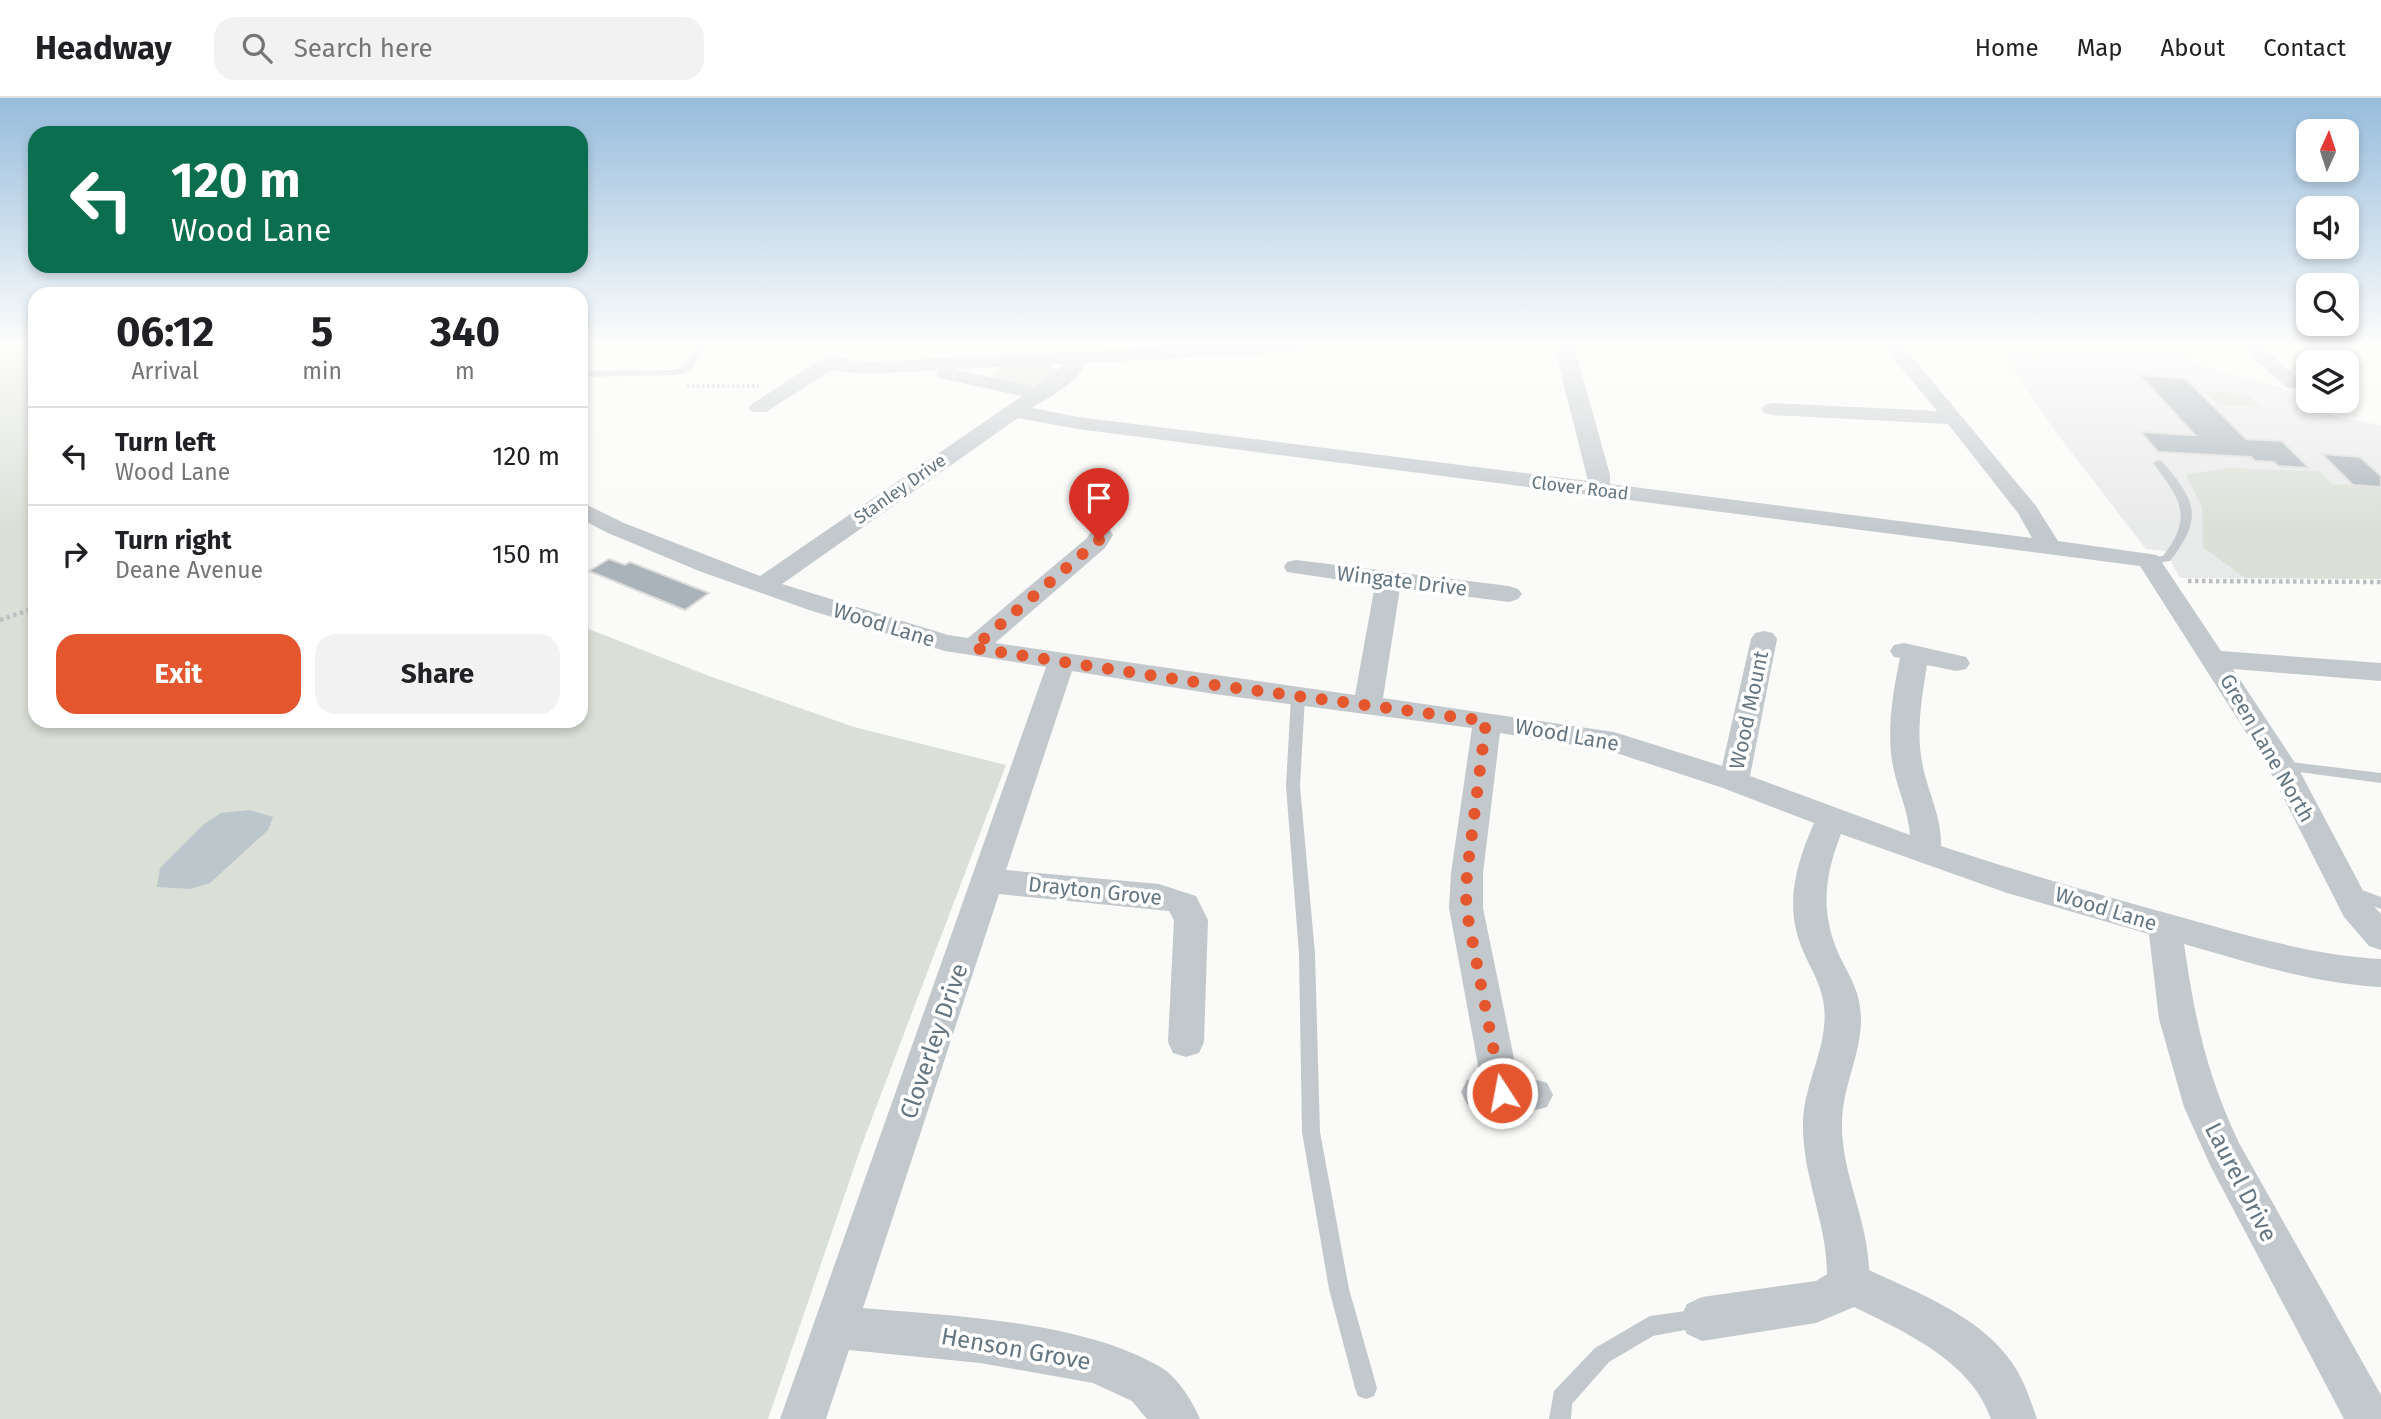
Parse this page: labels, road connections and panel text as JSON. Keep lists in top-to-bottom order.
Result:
{
  "streets": {
    "street": [
      "Clover Road",
      "Stanley Drive",
      "Wingate Drive",
      "Wood Lane",
      "Wood Mount",
      "Green Lane North",
      "Drayton Grove",
      "Cloverley Drive",
      "Laurel Drive",
      "Henson Grove"
    ]
  },
  "crossings": [
    ["Clover Road", "Stanley Drive"],
    ["Clover Road", "Green Lane North"],
    ["Stanley Drive", "Wood Lane"],
    ["Wood Lane", "Wood Mount"],
    ["Wood Lane", "Cloverley Drive"],
    ["Wood Lane", "Laurel Drive"],
    ["Drayton Grove", "Cloverley Drive"],
    ["Cloverley Drive", "Henson Grove"]
  ],
  "north": "top",
  "page": {
    "header": "Headway",
    "search": "Search here",
    "nav": [
      "Home",
      "Map",
      "About",
      "Contact"
    ],
    "turn": ["120 m", "Wood Lane"],
    "eta": [
      "06:12",
      "Arrival",
      "5",
      "min",
      "340",
      "m"
    ],
    "list": [
      {
        "name": "Turn left",
        "note": "Wood Lane",
        "value": "120 m"
      },
      {
        "name": "Turn right",
        "note": "Deane Avenue",
        "value": "150 m"
      }
    ],
    "buttons": ["Exit", "Share"]
  }
}
